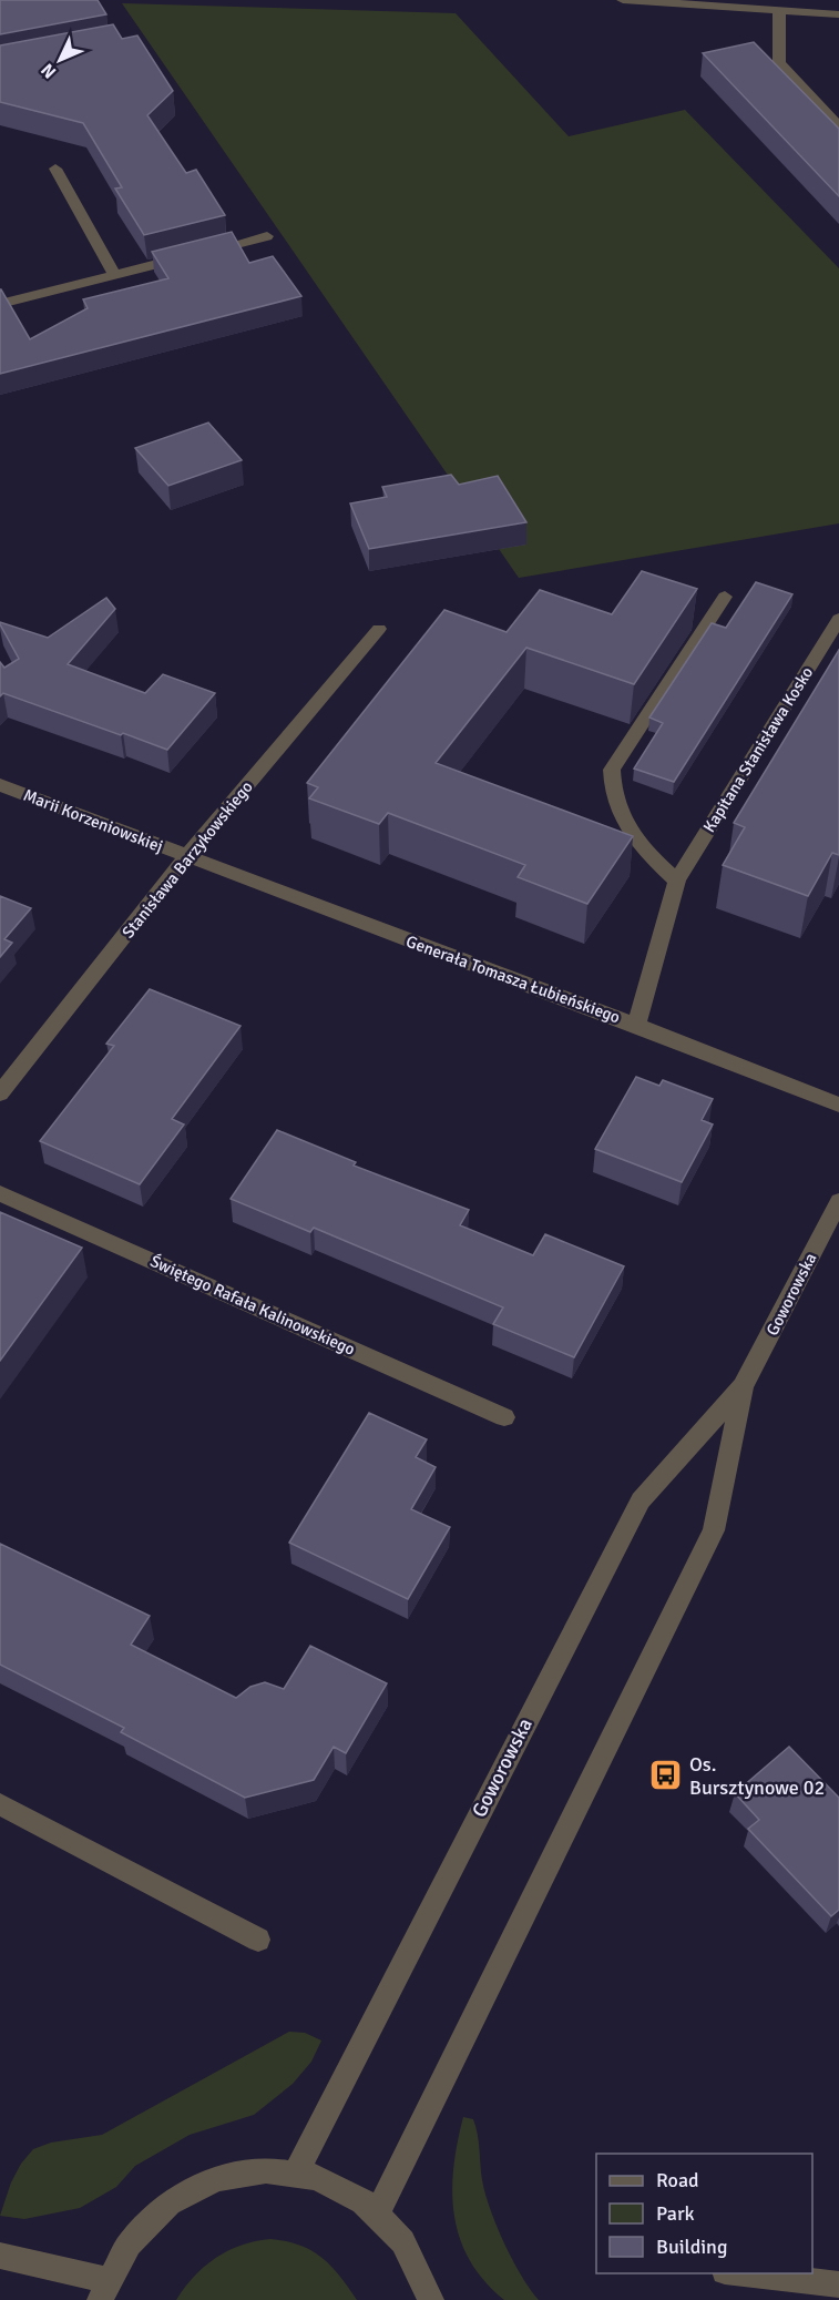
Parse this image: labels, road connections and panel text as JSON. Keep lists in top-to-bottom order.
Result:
{
  "streets": {
    "street": [
      "Kapitana Stanisława Kosko",
      "Marii Korzeniowskiej",
      "Stanisława Barzykowskiego",
      "Generała Tomasza Łubieńskiego",
      "Goworowska",
      "Świętego Rafała Kalinowskiego"
    ]
  },
  "crossings": [
    ["Kapitana Stanisława Kosko", "Generała Tomasza Łubieńskiego"],
    ["Marii Korzeniowskiej", "Stanisława Barzykowskiego"],
    ["Marii Korzeniowskiej", "Generała Tomasza Łubieńskiego"],
    ["Stanisława Barzykowskiego", "Generała Tomasza Łubieńskiego"]
  ],
  "places": {
    "bus stop": ["Os. Bursztynowe 02"]
  },
  "legend": ["Road", "Park", "Building"],
  "north": "bottom left"
}
